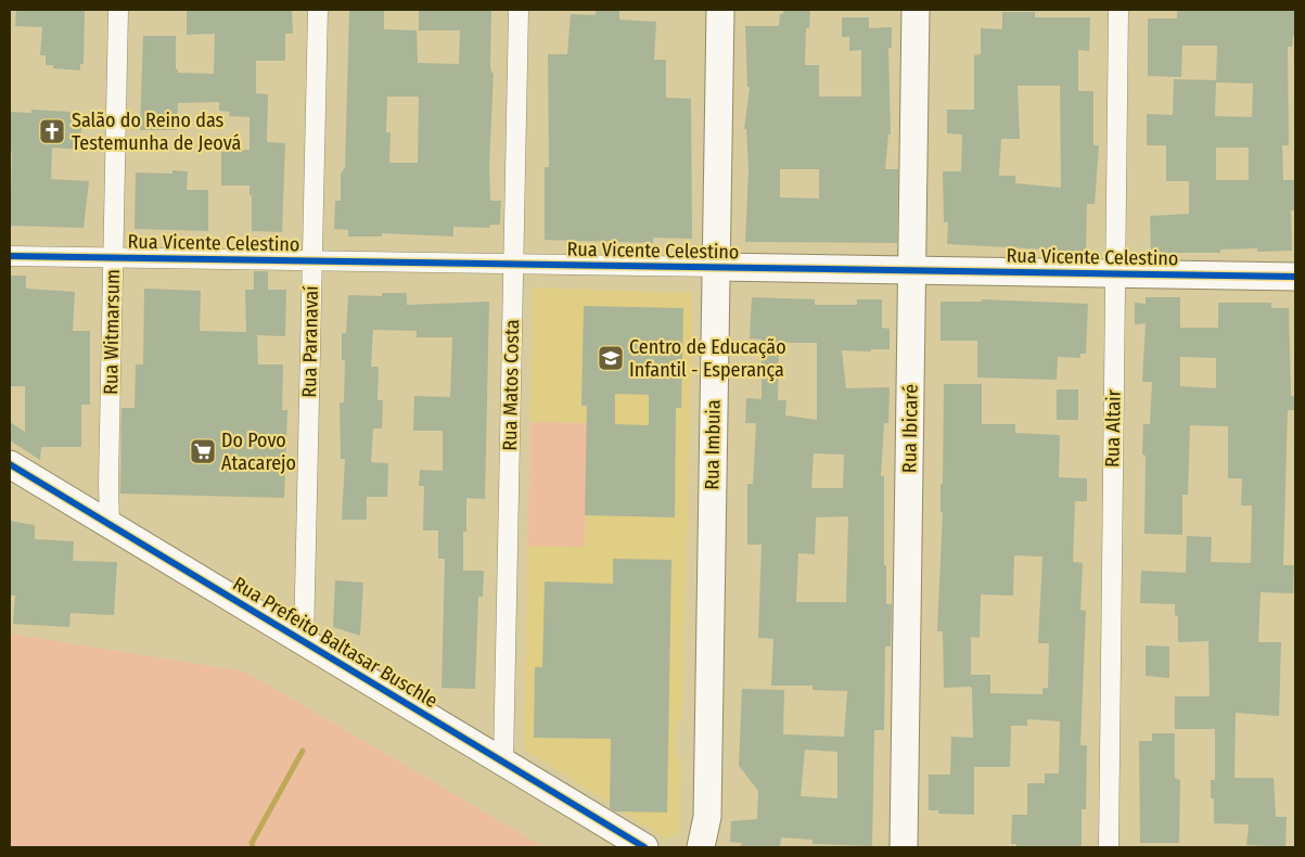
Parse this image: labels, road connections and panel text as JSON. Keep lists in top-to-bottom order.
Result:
{
  "streets": {
    "street": [
      "Rua Vicente Celestino",
      "Rua Witmarsum",
      "Rua Paranavaí",
      "Rua Matos Costa",
      "Rua Ibicaré",
      "Rua Altair",
      "Rua Imbuia",
      "Rua Prefeito Baltasar Buschle"
    ]
  },
  "crossings": [
    ["Rua Vicente Celestino", "Rua Witmarsum"],
    ["Rua Vicente Celestino", "Rua Paranavaí"],
    ["Rua Vicente Celestino", "Rua Matos Costa"],
    ["Rua Vicente Celestino", "Rua Ibicaré"],
    ["Rua Vicente Celestino", "Rua Altair"],
    ["Rua Vicente Celestino", "Rua Imbuia"],
    ["Rua Witmarsum", "Rua Prefeito Baltasar Buschle"],
    ["Rua Paranavaí", "Rua Prefeito Baltasar Buschle"],
    ["Rua Matos Costa", "Rua Prefeito Baltasar Buschle"]
  ],
  "places": {
    "church": ["Salão do Reino das Testemunha de Jeová"],
    "school or university": ["Centro de Educação Infantil - Esperança"],
    "supermarket": ["Do Povo Atacarejo"]
  }
}
